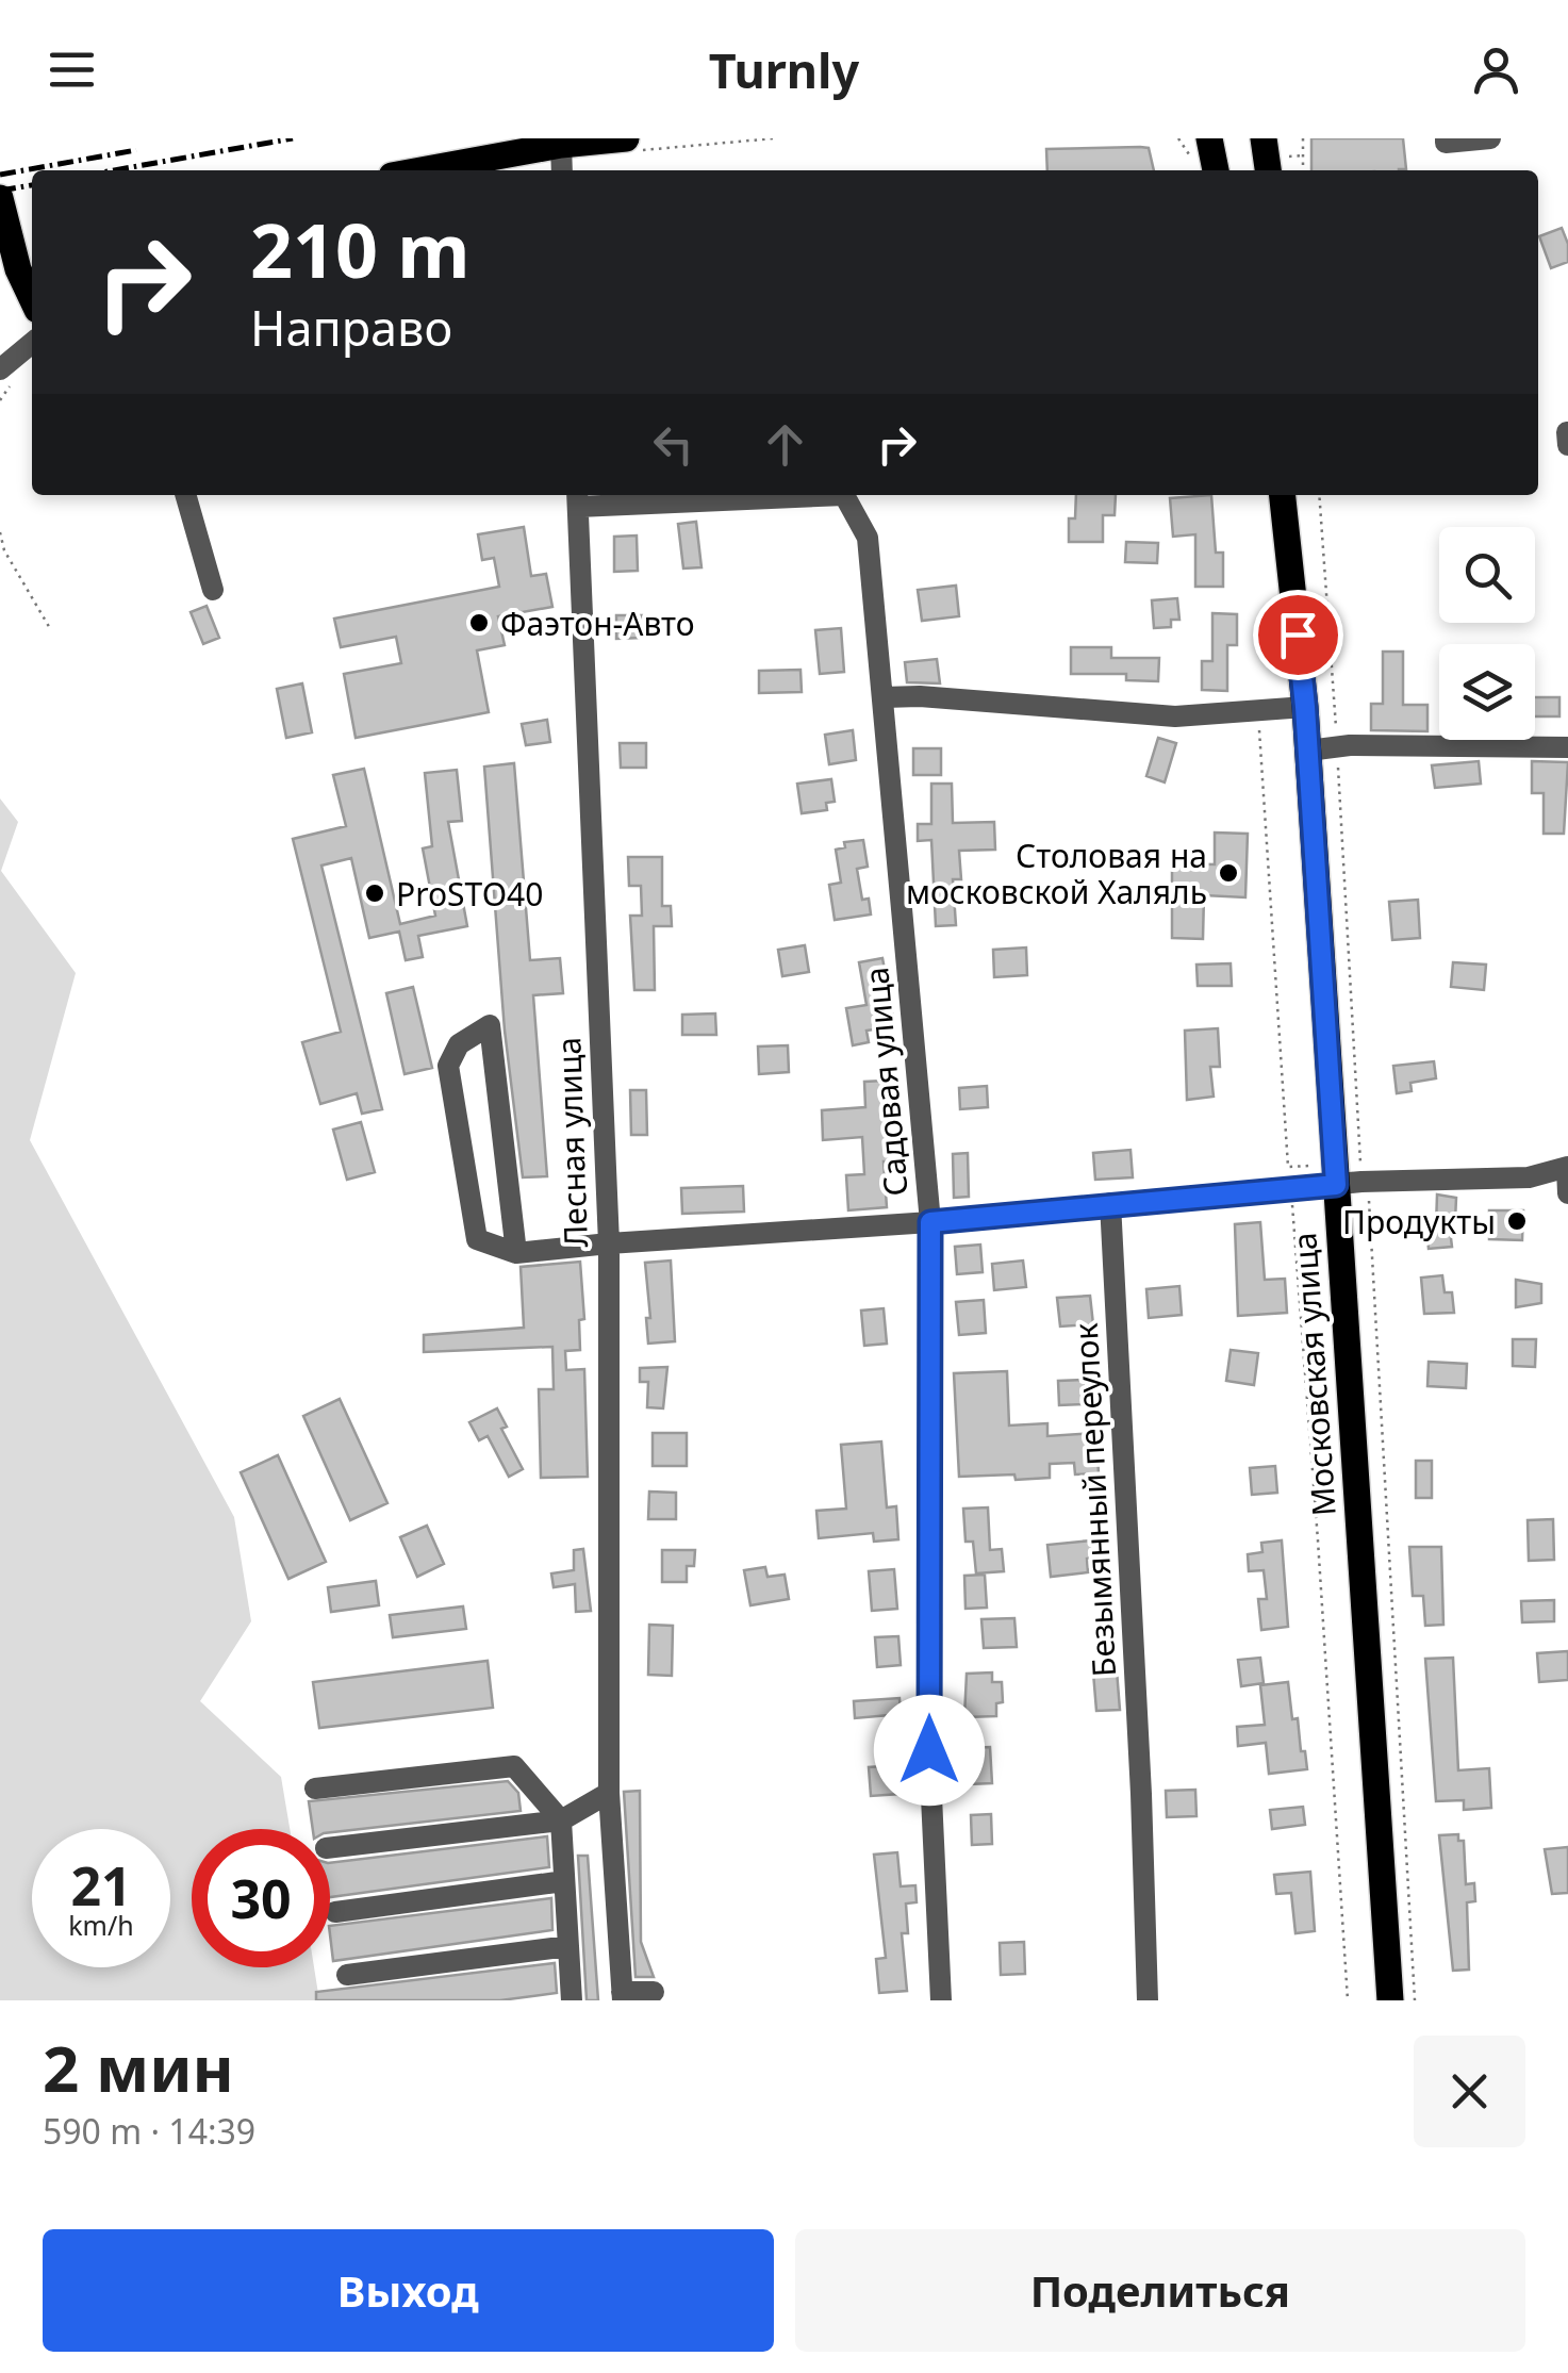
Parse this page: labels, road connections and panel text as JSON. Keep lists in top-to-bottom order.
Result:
{
  "streets": {
    "main road": ["Московская улица"],
    "street": ["Садовая улица", "Лесная улица", "Безымянный переулок"]
  },
  "crossings": [
    ["Садовая улица", "Лесная улица"]
  ],
  "places": [
    "Фаэтон-Авто",
    "Столовая на московской Халяль",
    "ProSTO40",
    "Продукты"
  ],
  "page": {
    "header": "Turnly",
    "turn": ["210 m", "Направо"],
    "speed": "21 km/h",
    "limit": "30",
    "heading": ["2 мин", "590 m · 14:39"],
    "buttons": ["Выход", "Поделиться"]
  }
}
